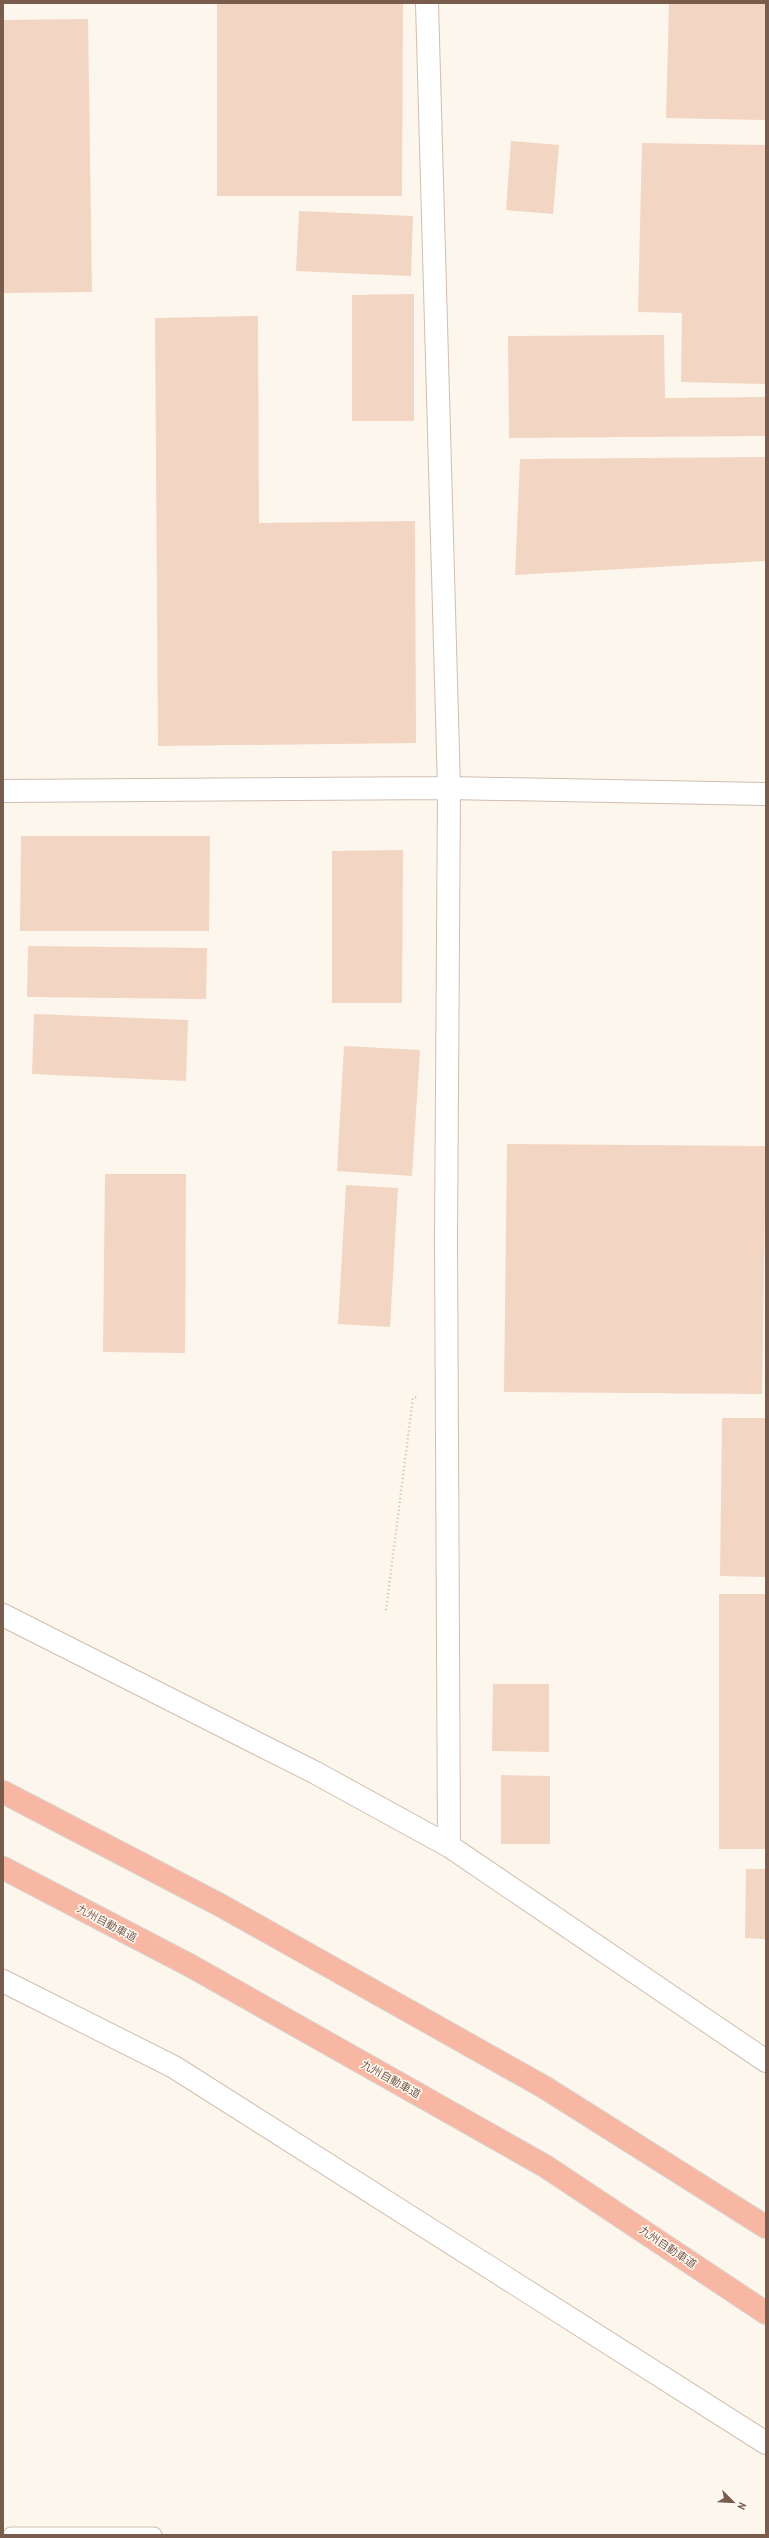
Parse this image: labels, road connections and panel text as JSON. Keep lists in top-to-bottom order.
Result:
{
  "streets": {
    "highway": ["九州自動車道"]
  },
  "north": "bottom right"
}
